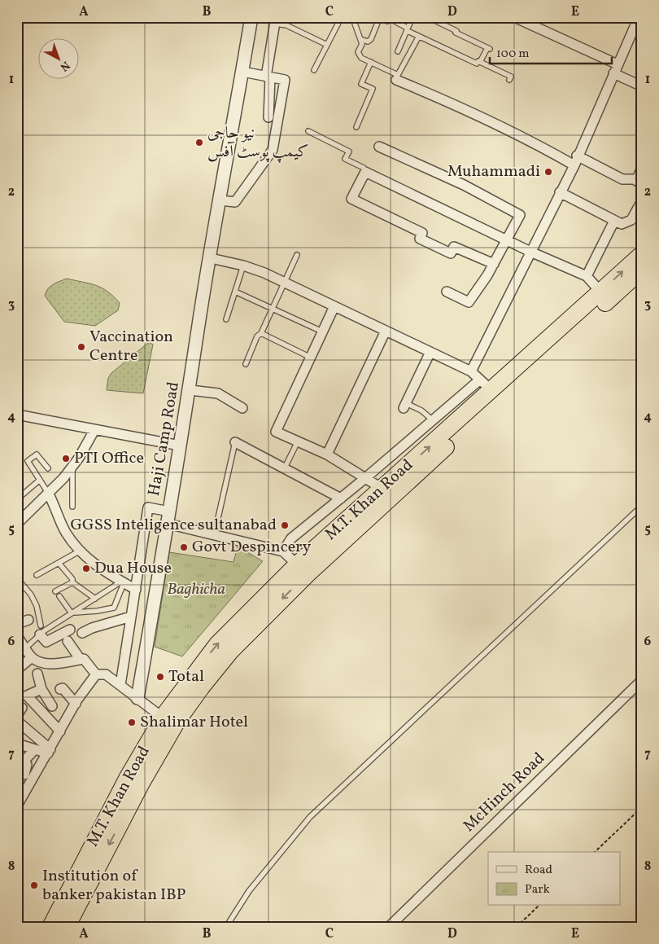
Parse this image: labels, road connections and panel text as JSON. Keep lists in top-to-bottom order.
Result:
{
  "streets": {
    "highway": ["M.T. Khan Road"],
    "street": ["Haji Camp Road", "McHinch Road"]
  },
  "parks": ["Baghicha"],
  "places": [
    "نیو حاجی کیمپ پوسٹ آفس",
    "Muhammadi",
    "Vaccination Centre",
    "PTI Office",
    "GGSS Inteligence sultanabad",
    "Govt Despincery",
    "Dua House",
    "Total",
    "Shalimar Hotel",
    "Institution of banker pakistan IBP"
  ],
  "legend": ["Road", "Park"],
  "scale_bar": "100 m",
  "north": "bottom right",
  "grid": {
    "columns": [
      "A",
      "B",
      "C",
      "D",
      "E"
    ],
    "rows": [
      "1",
      "2",
      "3",
      "4",
      "5",
      "6",
      "7",
      "8"
    ]
  }
}
